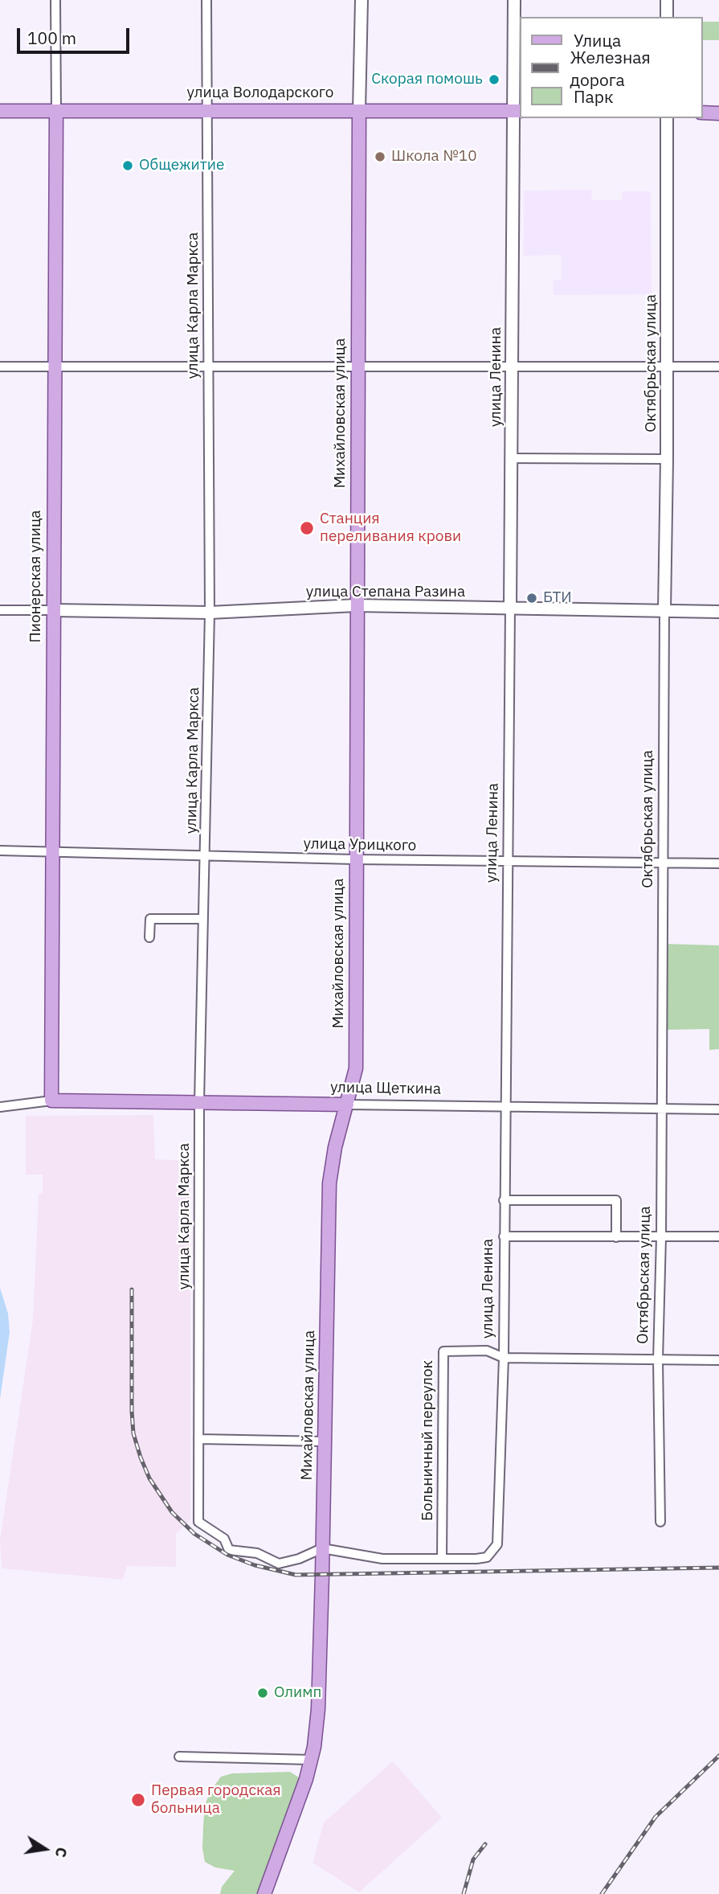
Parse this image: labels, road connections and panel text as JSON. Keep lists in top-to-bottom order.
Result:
{
  "streets": {
    "main road": [
      "улица Володарского",
      "Михайловская улица",
      "Пионерская улица",
      "улица Щеткина"
    ],
    "street": [
      "улица Карла Маркса",
      "Октябрьская улица",
      "улица Ленина",
      "улица Степана Разина",
      "улица Урицкого",
      "Больничный переулок"
    ]
  },
  "crossings": [
    ["улица Володарского", "улица Карла Маркса"],
    ["улица Володарского", "улица Ленина"],
    ["улица Володарского", "Михайловская улица"],
    ["улица Володарского", "Пионерская улица"],
    ["улица Карла Маркса", "улица Ленина"],
    ["улица Карла Маркса", "Михайловская улица"],
    ["улица Карла Маркса", "улица Степана Разина"],
    ["улица Карла Маркса", "улица Урицкого"],
    ["улица Карла Маркса", "улица Щеткина"],
    ["Октябрьская улица", "улица Степана Разина"],
    ["Октябрьская улица", "улица Урицкого"],
    ["Октябрьская улица", "улица Щеткина"],
    ["улица Ленина", "Михайловская улица"],
    ["улица Ленина", "улица Степана Разина"],
    ["улица Ленина", "улица Урицкого"],
    ["улица Ленина", "улица Щеткина"],
    ["улица Ленина", "Больничный переулок"],
    ["Михайловская улица", "улица Степана Разина"],
    ["Михайловская улица", "улица Урицкого"],
    ["Михайловская улица", "улица Щеткина"],
    ["Пионерская улица", "улица Степана Разина"],
    ["Пионерская улица", "улица Урицкого"],
    ["Пионерская улица", "улица Щеткина"]
  ],
  "places": [
    "Скорая помошь",
    "Школа №10",
    "Общежитие",
    "Станция переливания крови",
    "БТИ",
    "Олимп",
    "Первая городская больница"
  ],
  "legend": ["Улица", "Железная дорога", "Парк"],
  "scale_bar": "100 m",
  "north": "right"
}
